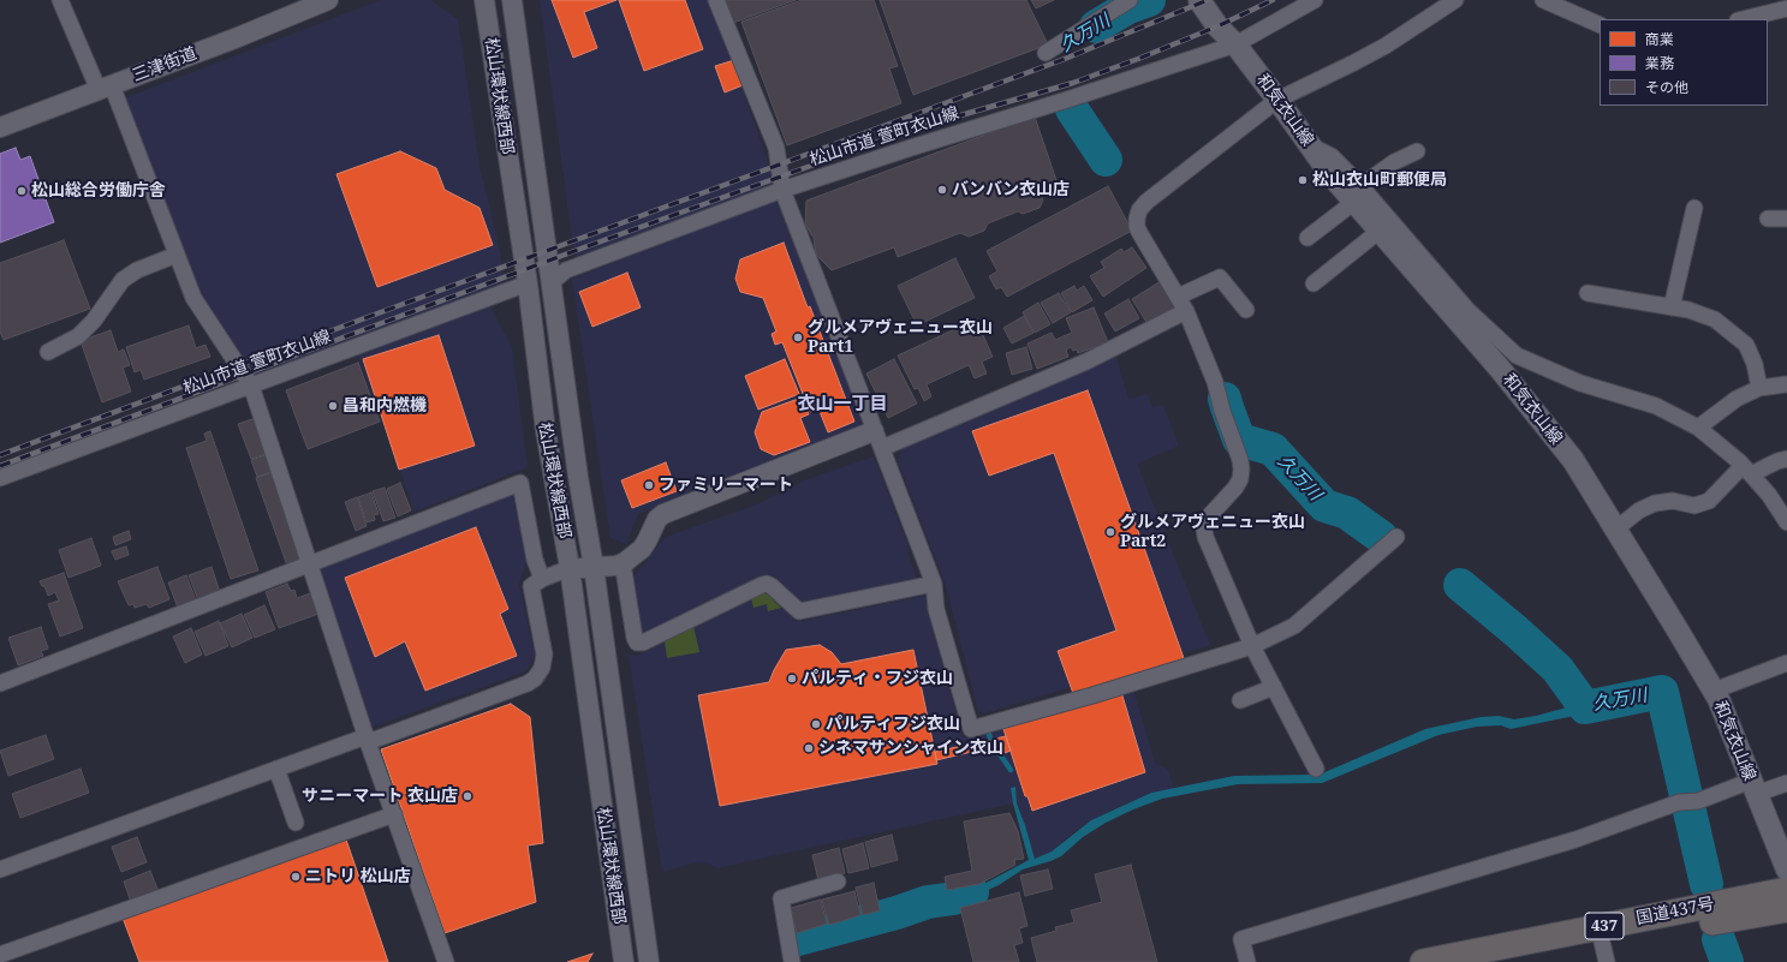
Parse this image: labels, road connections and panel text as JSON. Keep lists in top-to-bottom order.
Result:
{
  "streets": {
    "highway": ["国道437号", "437"],
    "main road": ["和気衣山線"],
    "street": ["三津街道", "松山環状線西部", "松山市道 萱町衣山線"]
  },
  "crossings": [
    ["松山環状線西部", "松山市道 萱町衣山線"],
    ["和気衣山線", "松山市道 萱町衣山線"]
  ],
  "districts": ["衣山一丁目"],
  "water": ["久万川"],
  "places": [
    "松山衣山町郵便局",
    "バンバン衣山店",
    "松山総合労働庁舎",
    "グルメアヴェニュー衣山 Part1",
    "昌和内燃機",
    "ファミリーマート",
    "グルメアヴェニュー衣山 Part2",
    "パルティ・フジ衣山",
    "パルティフジ衣山",
    "シネマサンシャイン衣山",
    "サニーマート 衣山店",
    "ニトリ 松山店"
  ],
  "legend": ["商業", "業務", "その他"]
}
